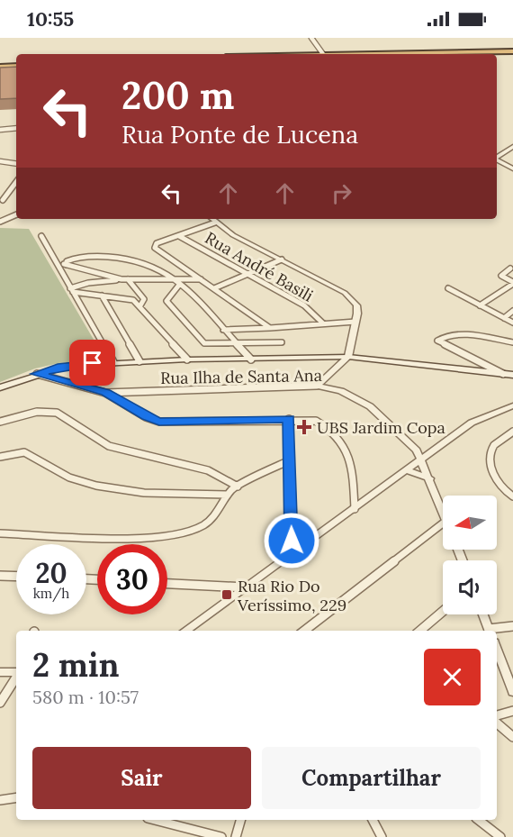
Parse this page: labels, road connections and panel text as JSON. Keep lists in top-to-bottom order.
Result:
{
  "streets": {
    "street": ["Rua André Basili", "Rua Ilha de Santa Ana"]
  },
  "places": {
    "health": ["UBS Jardim Copa"],
    "transit": ["Rua Rio Do Veríssimo, 229"]
  },
  "north": "left",
  "page": {
    "status": "10:55",
    "turn": ["200 m", "Rua Ponte de Lucena"],
    "speed": "20 km/h",
    "limit": "30",
    "heading": ["2 min", "580 m · 10:57"],
    "buttons": ["Sair", "Compartilhar"]
  }
}
